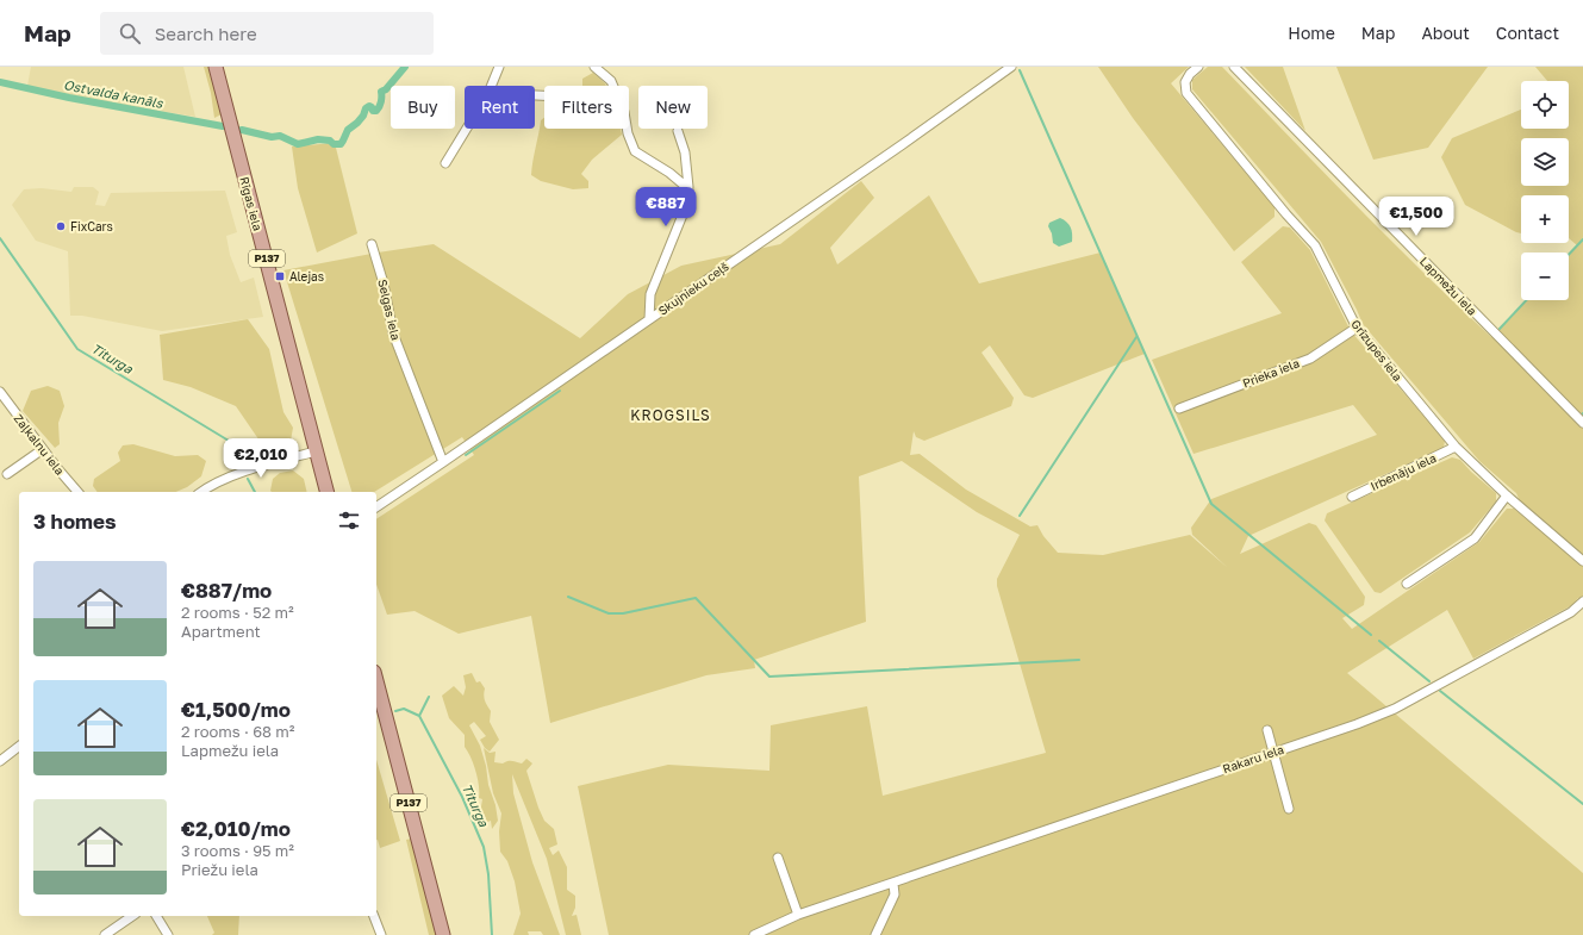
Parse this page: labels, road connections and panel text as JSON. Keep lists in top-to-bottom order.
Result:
{
  "streets": {
    "main road": ["Rīgas iela", "P137"],
    "street": [
      "Lapmežu iela",
      "Skujnieku ceļš",
      "Selgas iela",
      "Grīzupes iela",
      "Prieka iela",
      "Zaļkalnu iela",
      "Irbenāju iela",
      "Rakaru iela"
    ]
  },
  "crossings": [
    ["Rīgas iela", "P137"],
    ["Skujnieku ceļš", "Selgas iela"],
    ["Grīzupes iela", "Prieka iela"],
    ["Grīzupes iela", "Irbenāju iela"]
  ],
  "districts": ["KROGSILS"],
  "water": ["Ostvalda kanāls", "Titurga"],
  "places": {
    "other": ["FixCars"],
    "transit": ["Alejas"]
  },
  "page": {
    "header": "Map",
    "search": "Search here",
    "nav": [
      "Home",
      "Map",
      "About",
      "Contact"
    ],
    "map_buttons": ["+", "−"],
    "chip": [
      "Buy",
      "Rent",
      "Filters",
      "New"
    ],
    "price": ["€887", "€1,500", "€2,010"],
    "heading": "3 homes",
    "list": [
      {
        "name": "€887/mo",
        "note": "2 rooms · 52 m² · Apartment"
      },
      {
        "name": "€1,500/mo",
        "note": "2 rooms · 68 m² · Lapmežu iela"
      },
      {
        "name": "€2,010/mo",
        "note": "3 rooms · 95 m² · Priežu iela"
      }
    ]
  }
}
